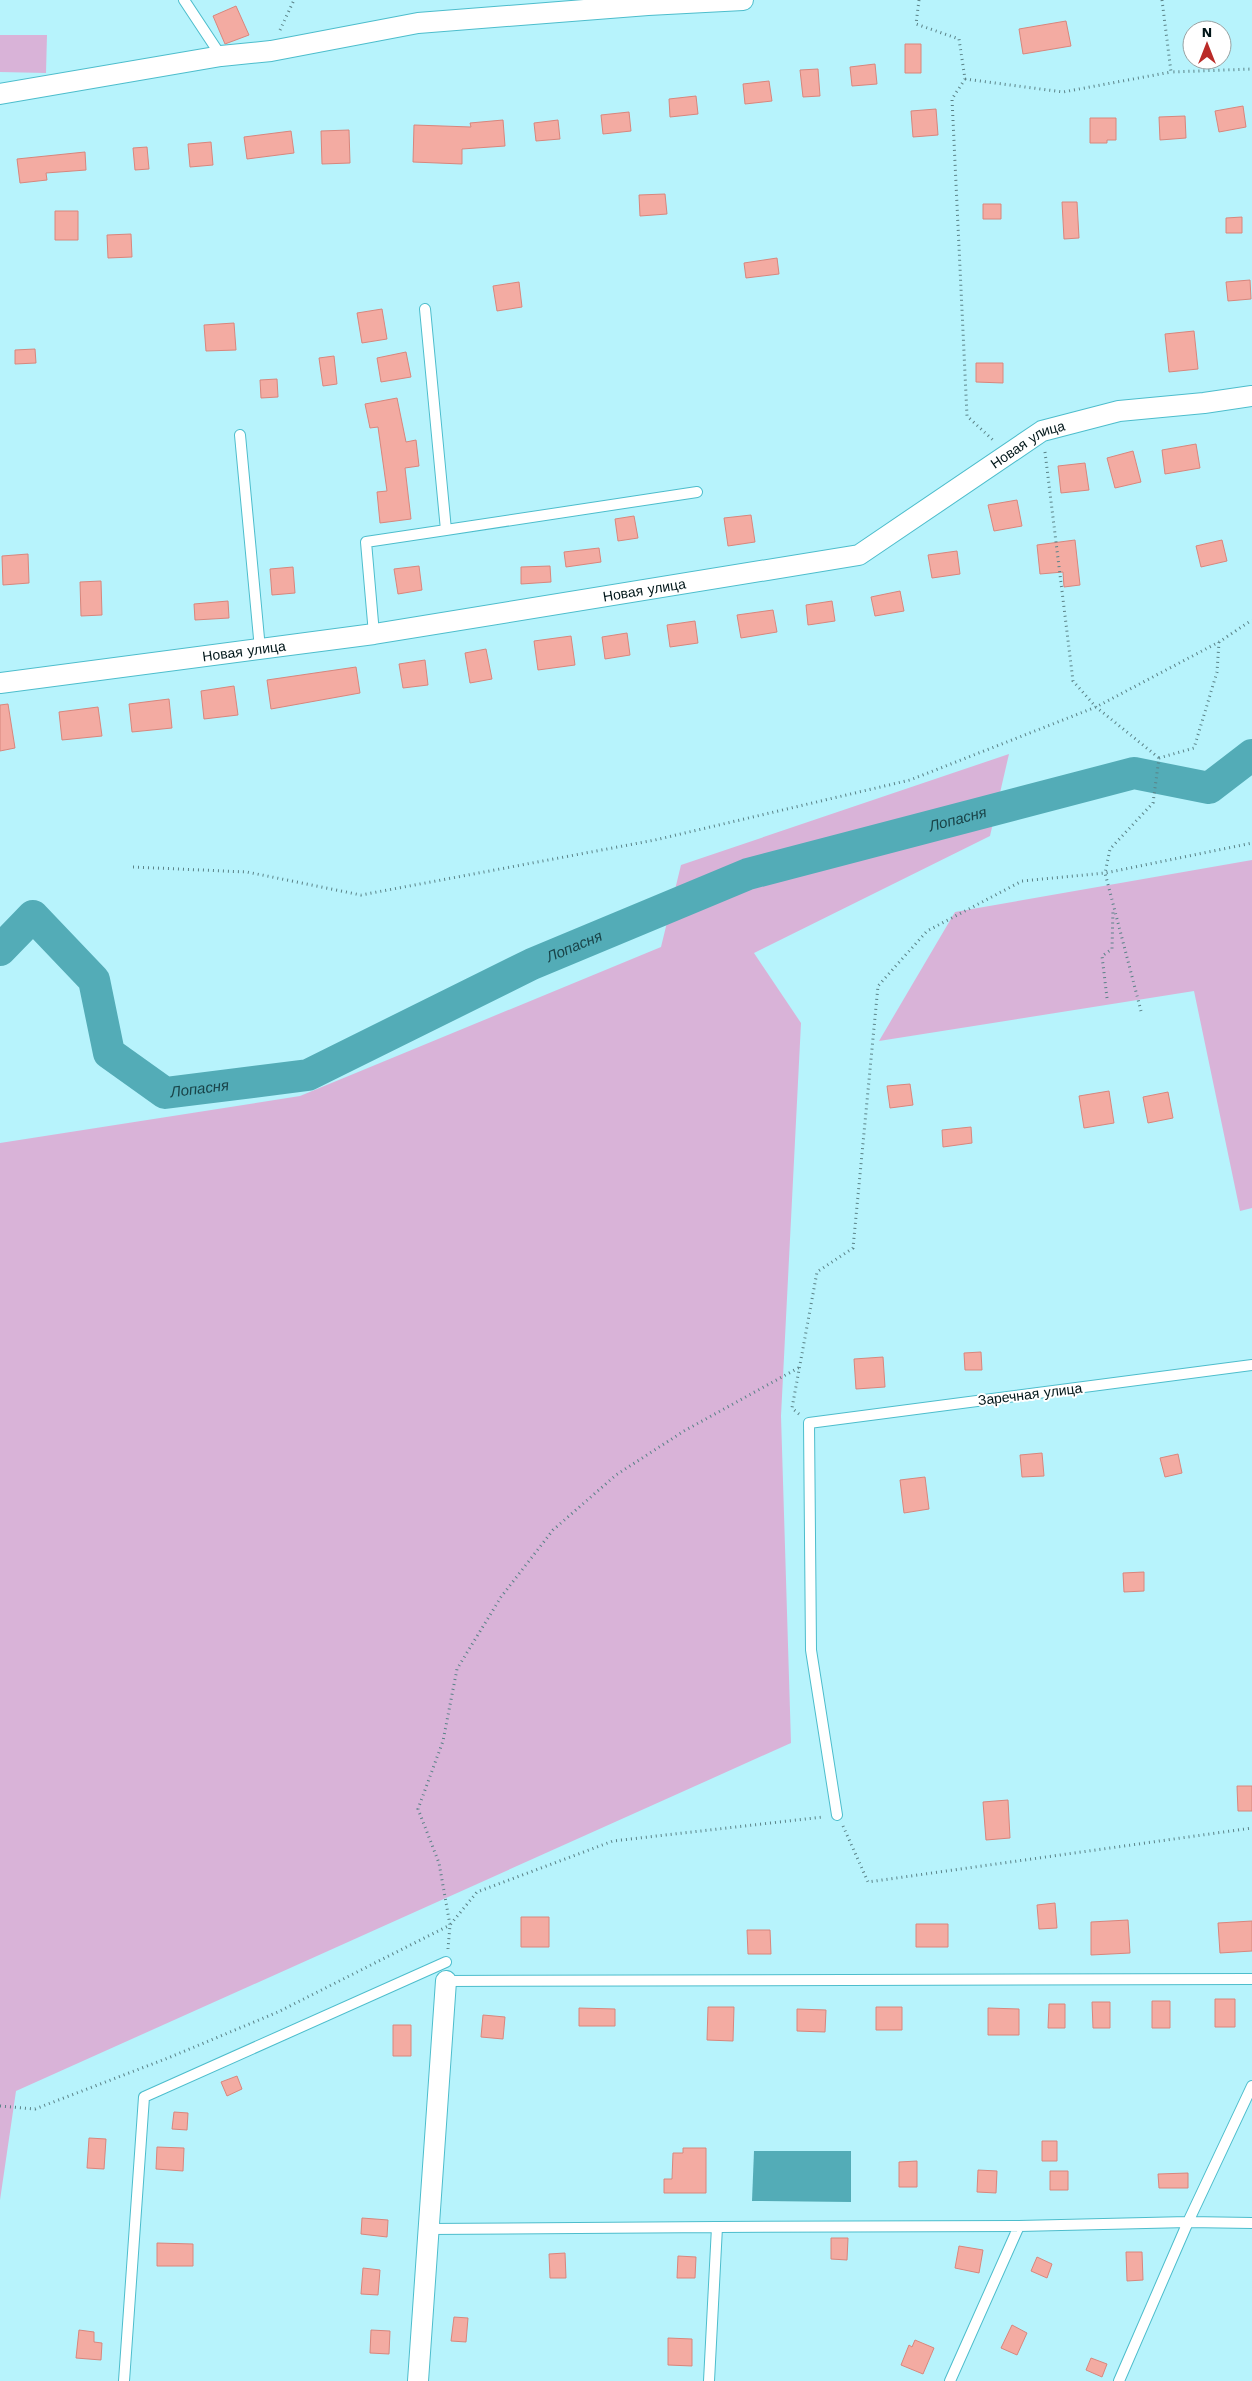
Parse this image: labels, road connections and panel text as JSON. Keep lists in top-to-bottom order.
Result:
{
  "streets": {
    "street": ["Новая улица"],
    "lane": ["Заречная улица"]
  },
  "water": ["Лопасня"],
  "north": "top"
}
